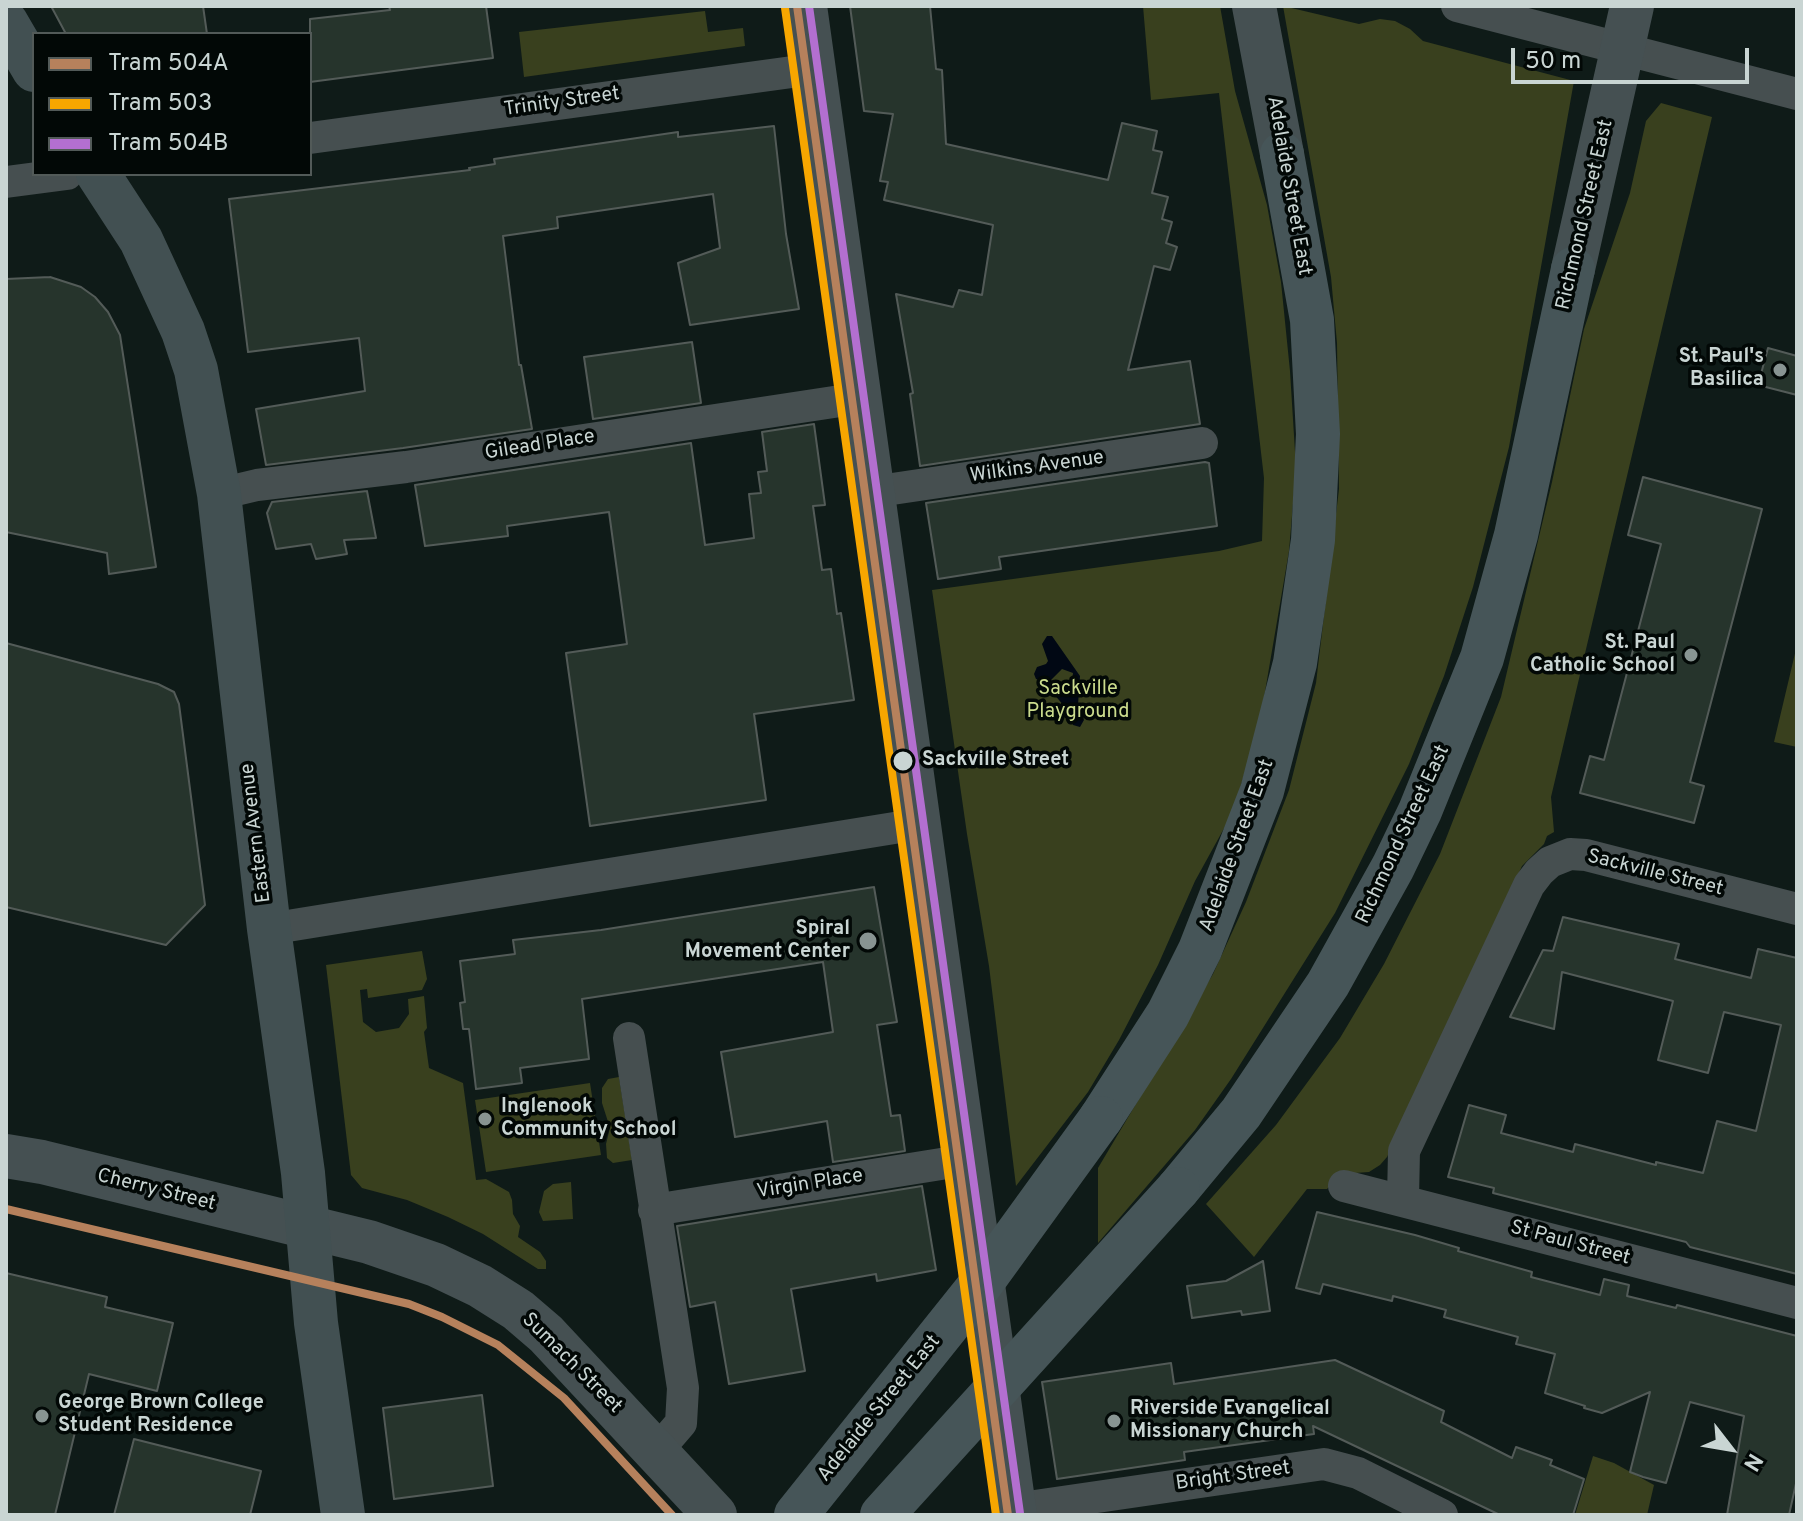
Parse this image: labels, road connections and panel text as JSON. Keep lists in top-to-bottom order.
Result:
{
  "streets": {
    "highway": ["Adelaide Street East", "Richmond Street East"],
    "main road": ["Eastern Avenue", "Cherry Street", "Sumach Street"],
    "street": [
      "Trinity Street",
      "Gilead Place",
      "Wilkins Avenue",
      "Sackville Street",
      "Virgin Place",
      "St Paul Street",
      "Bright Street"
    ]
  },
  "crossings": [
    ["Gilead Place", "Eastern Avenue"],
    ["Eastern Avenue", "Cherry Street"],
    ["Eastern Avenue", "Sumach Street"],
    ["Sackville Street", "St Paul Street"],
    ["Cherry Street", "Sumach Street"]
  ],
  "parks": ["Sackville Playground"],
  "places": [
    "St. Paul's Basilica",
    "St. Paul Catholic School",
    "Sackville Street",
    "Spiral Movement Center",
    "Inglenook Community School",
    "George Brown College Student Residence",
    "Riverside Evangelical Missionary Church"
  ],
  "lines": ["tram line 504A", "tram line 504B", "tram line 503"],
  "legend": ["Tram 504A", "Tram 503", "Tram 504B"],
  "scale_bar": "50 m",
  "north": "bottom right"
}
